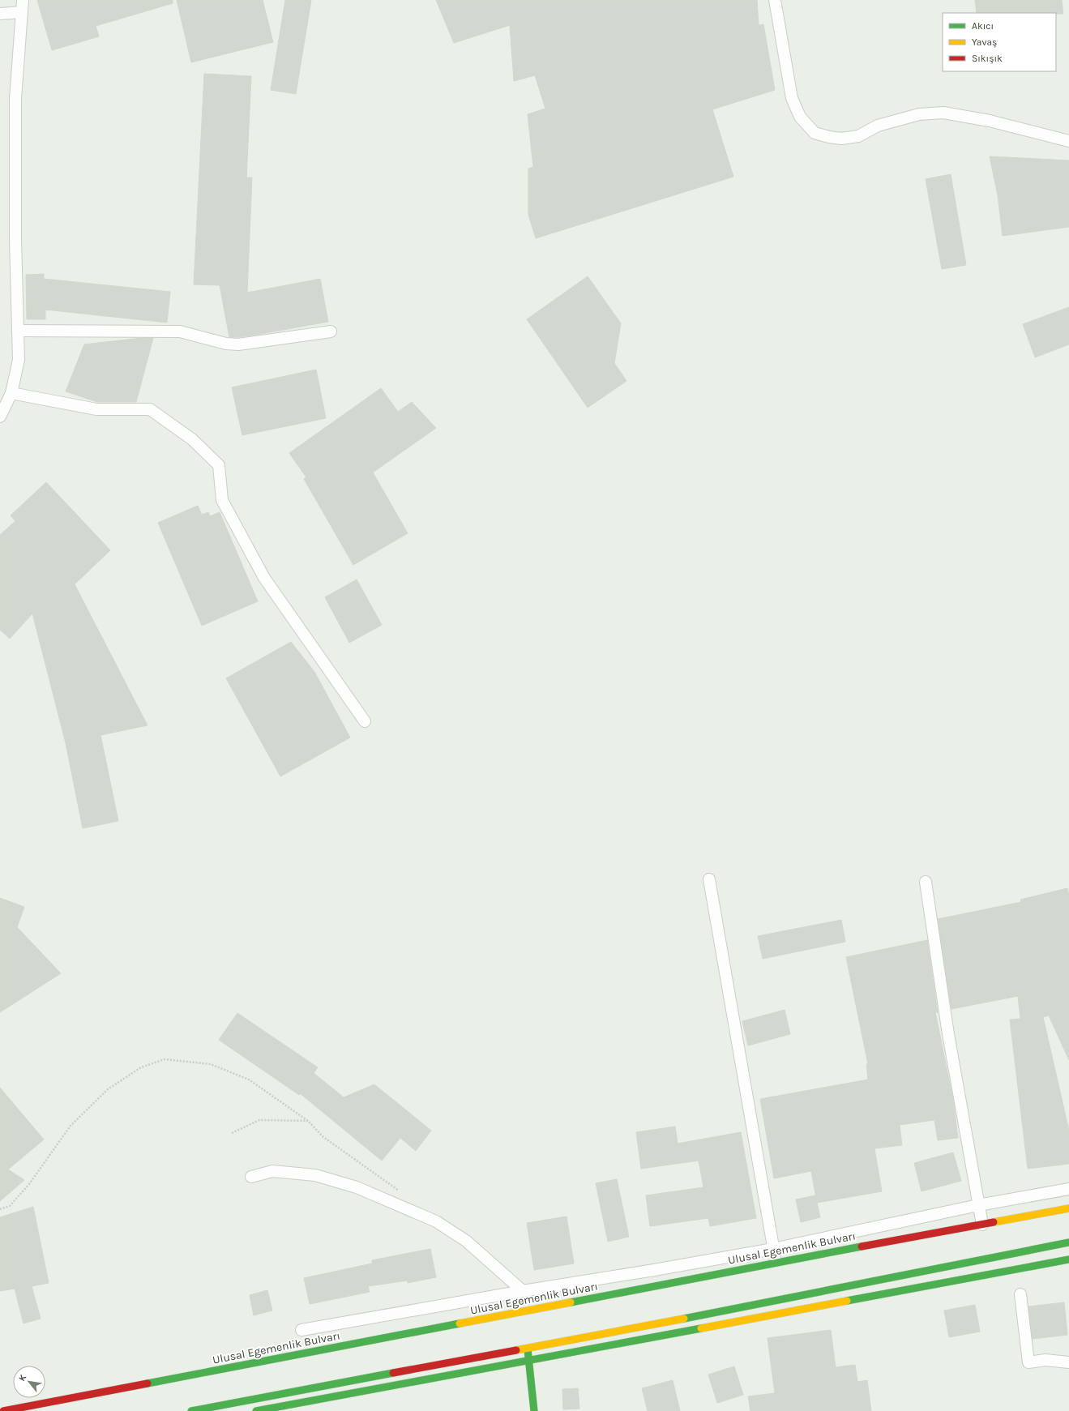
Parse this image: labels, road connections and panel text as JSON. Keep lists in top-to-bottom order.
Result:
{
  "streets": {
    "main road": ["Ulusal Egemenlik Bulvarı"]
  },
  "legend": ["Akıcı", "Yavaş", "Sıkışık"],
  "north": "top left"
}
